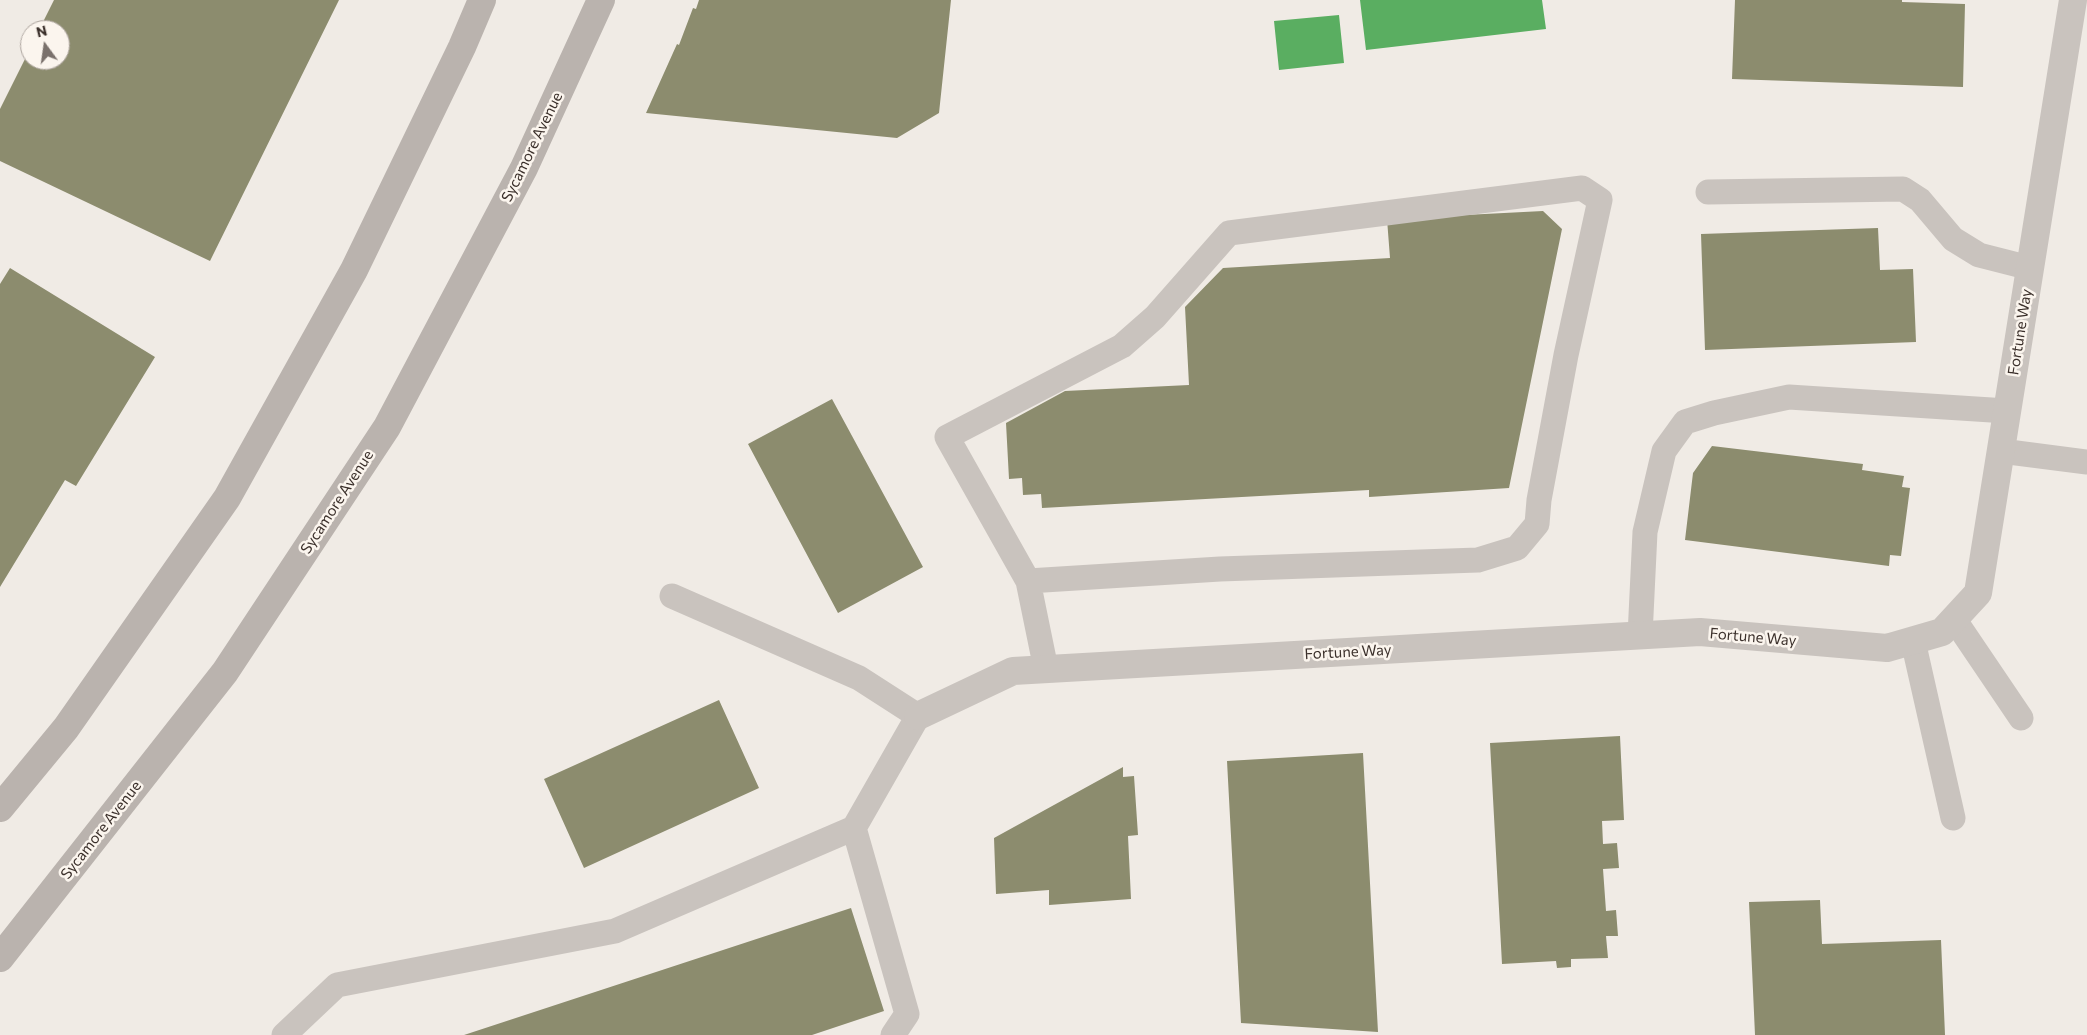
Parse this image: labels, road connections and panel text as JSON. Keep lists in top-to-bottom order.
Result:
{
  "streets": {
    "main road": ["Sycamore Avenue"],
    "street": ["Fortune Way"]
  },
  "north": "top"
}
